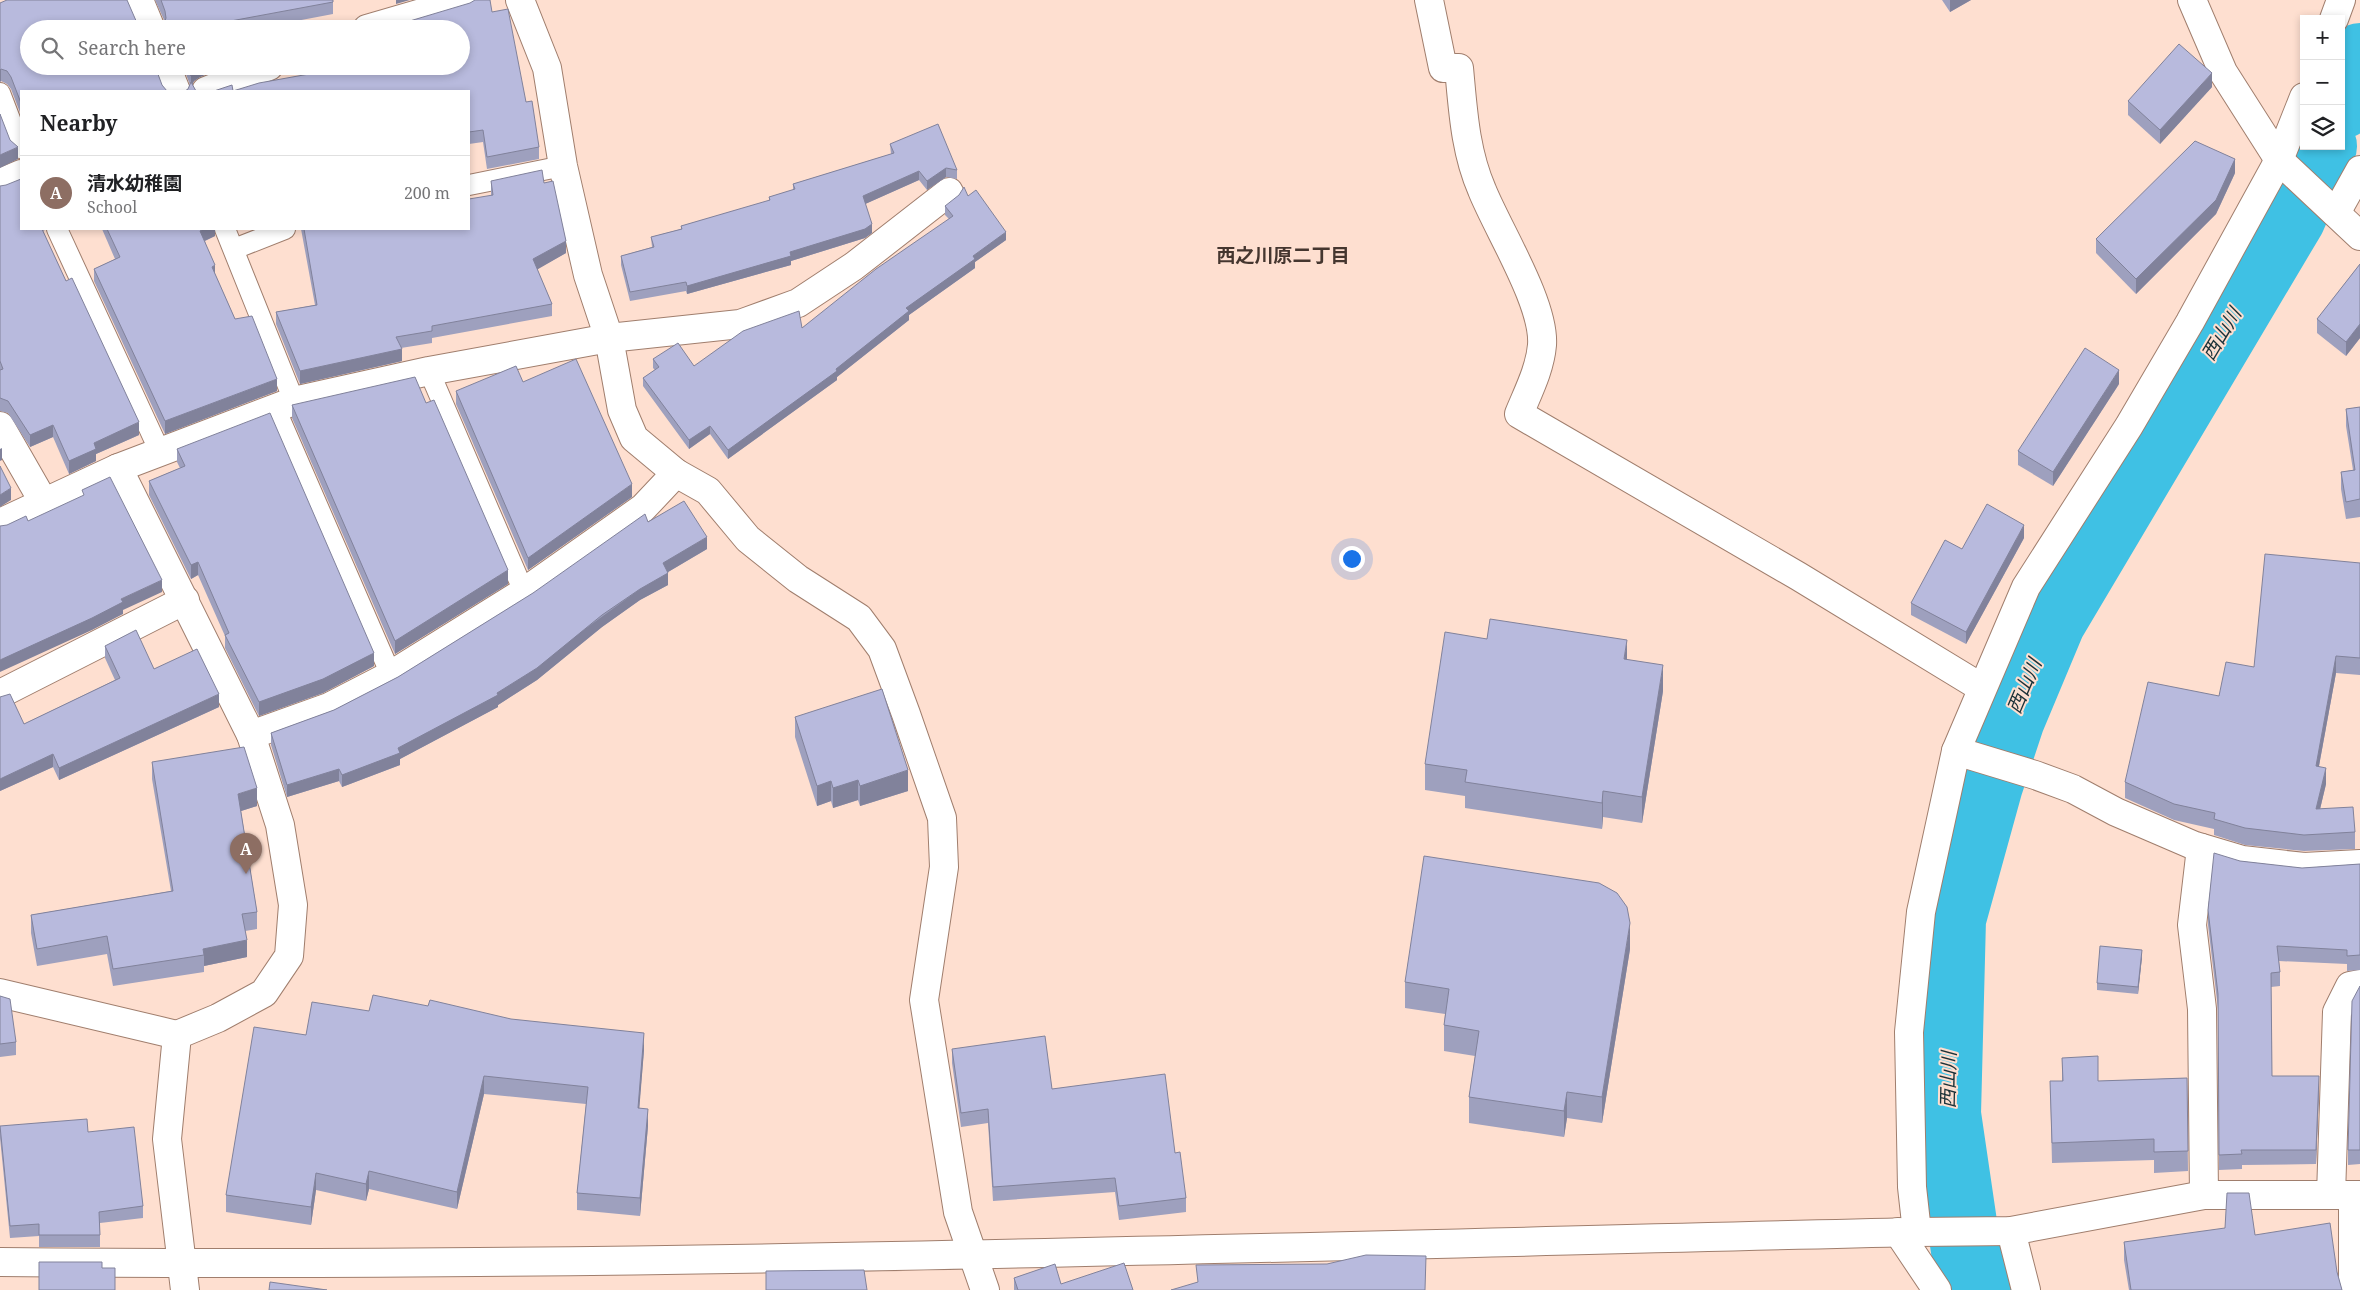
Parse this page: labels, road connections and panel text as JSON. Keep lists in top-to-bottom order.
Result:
{
  "districts": ["西之川原二丁目"],
  "water": ["西山川"],
  "page": {
    "map_buttons": ["+", "−"],
    "search": "Search here",
    "heading": "Nearby",
    "list": [
      {
        "mark": "A",
        "name": "清水幼稚園",
        "note": "School",
        "value": "200 m"
      }
    ],
    "pins": "A"
  }
}
